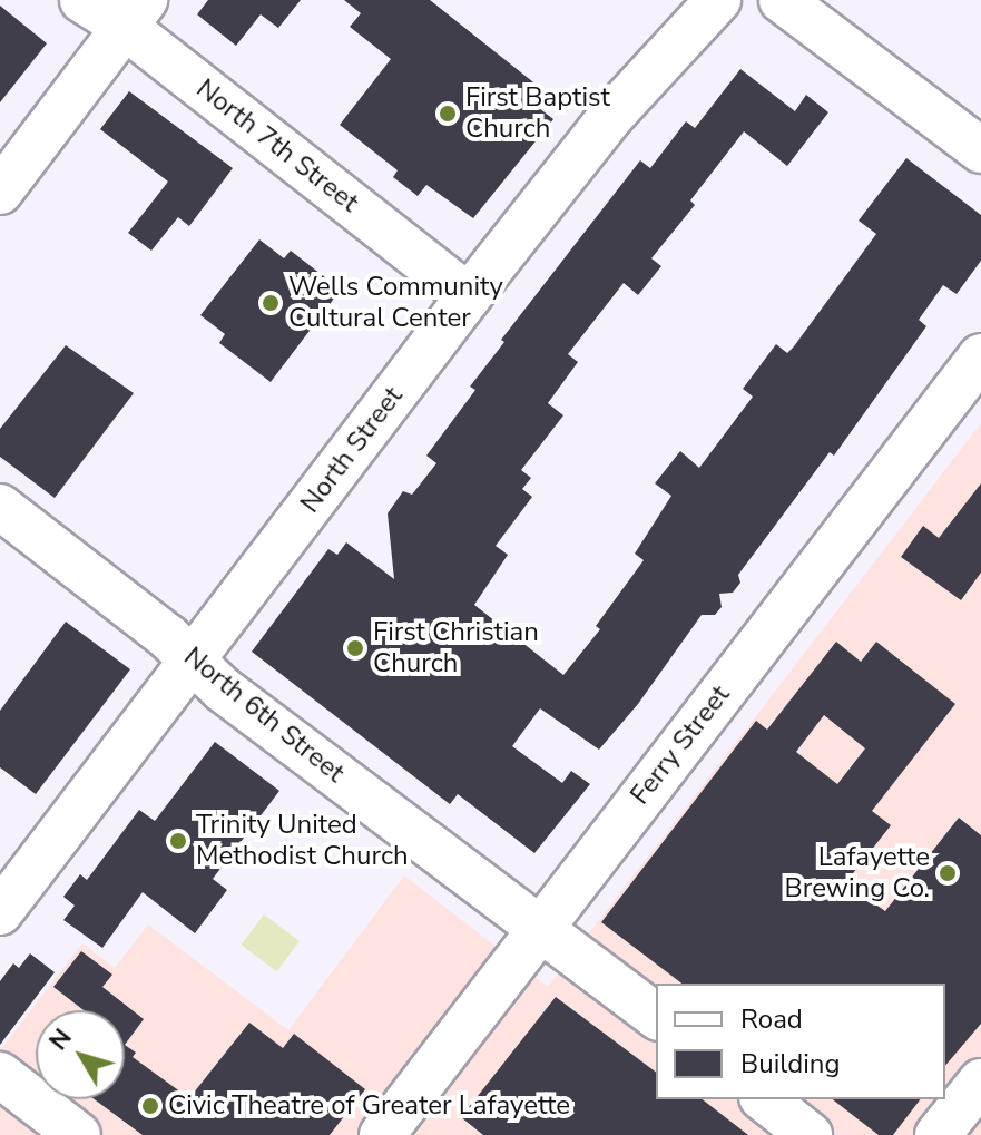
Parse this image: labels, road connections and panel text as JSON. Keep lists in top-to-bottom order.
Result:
{
  "streets": {
    "street": [
      "North 7th Street",
      "North Street",
      "North 6th Street",
      "Ferry Street"
    ]
  },
  "crossings": [
    ["North 7th Street", "North Street"],
    ["North Street", "North 6th Street"],
    ["North 6th Street", "Ferry Street"]
  ],
  "places": [
    "First Baptist Church",
    "Wells Community Cultural Center",
    "First Christian Church",
    "Trinity United Methodist Church",
    "Lafayette Brewing Co.",
    "Civic Theatre of Greater Lafayette"
  ],
  "legend": ["Road", "Building"],
  "north": "top left"
}
